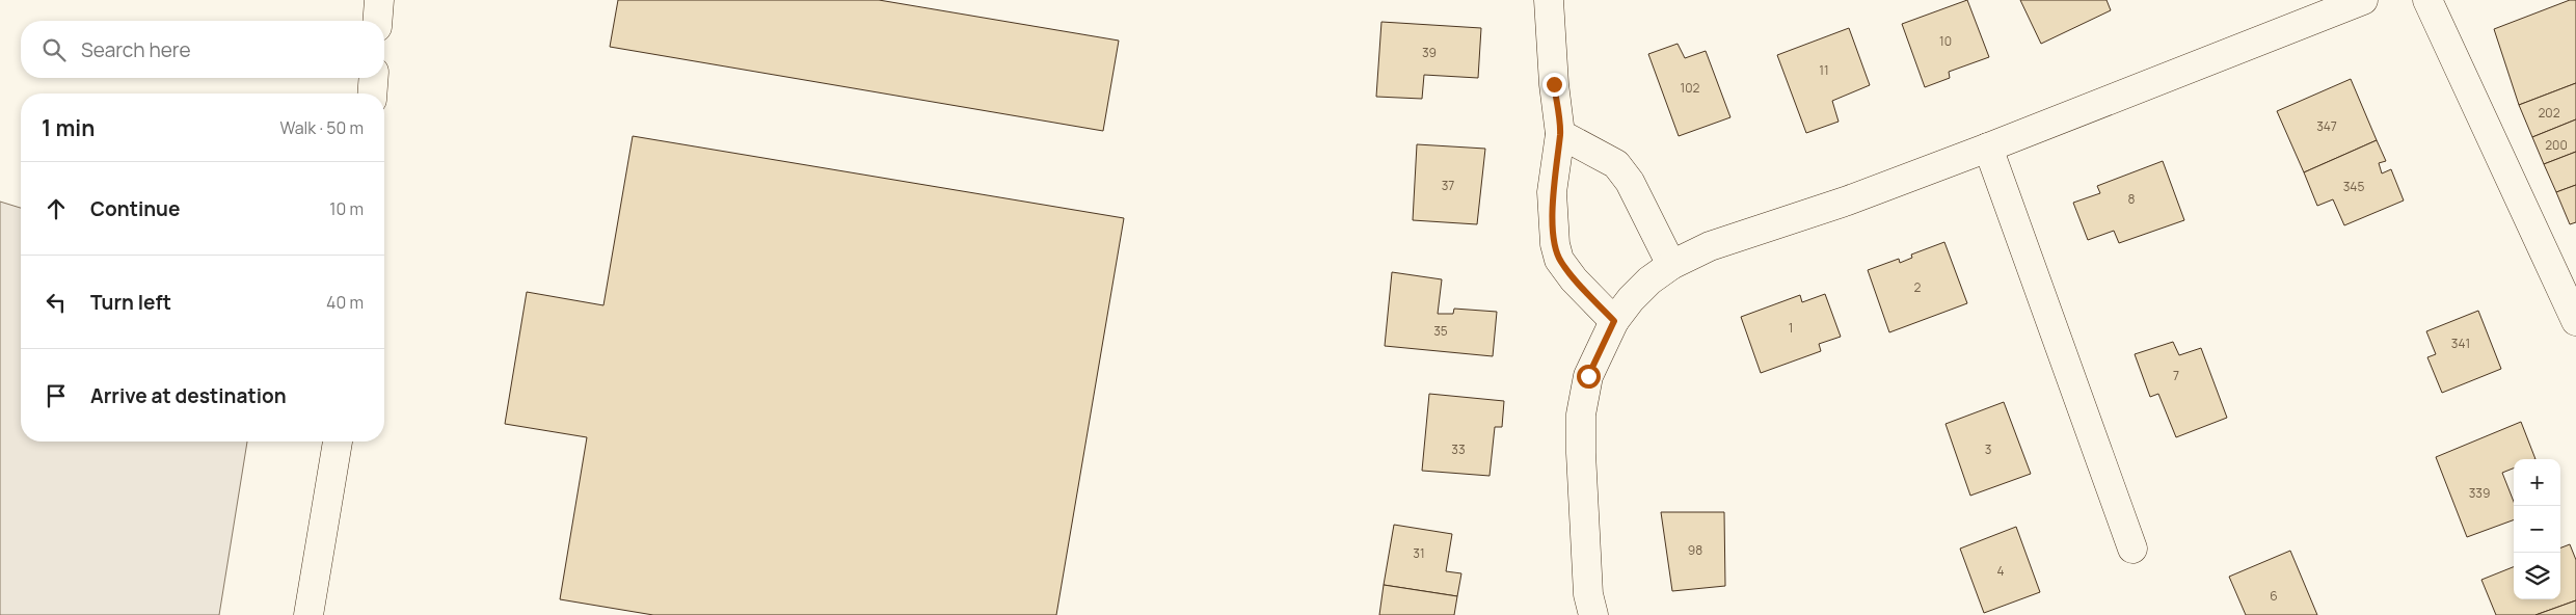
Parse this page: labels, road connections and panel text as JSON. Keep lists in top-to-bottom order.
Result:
{
  "house_numbers": [
    "10",
    "39",
    "11",
    "102",
    "202",
    "347",
    "200",
    "37",
    "345",
    "8",
    "2",
    "1",
    "35",
    "341",
    "7",
    "33",
    "3",
    "339",
    "98",
    "31",
    "4",
    "6"
  ],
  "page": {
    "search": "Search here",
    "heading": ["1 min", "Walk · 50 m"],
    "list": [
      ["Continue", "10 m"],
      ["Turn left", "40 m"],
      "Arrive at destination"
    ],
    "map_buttons": ["+", "−"]
  }
}
